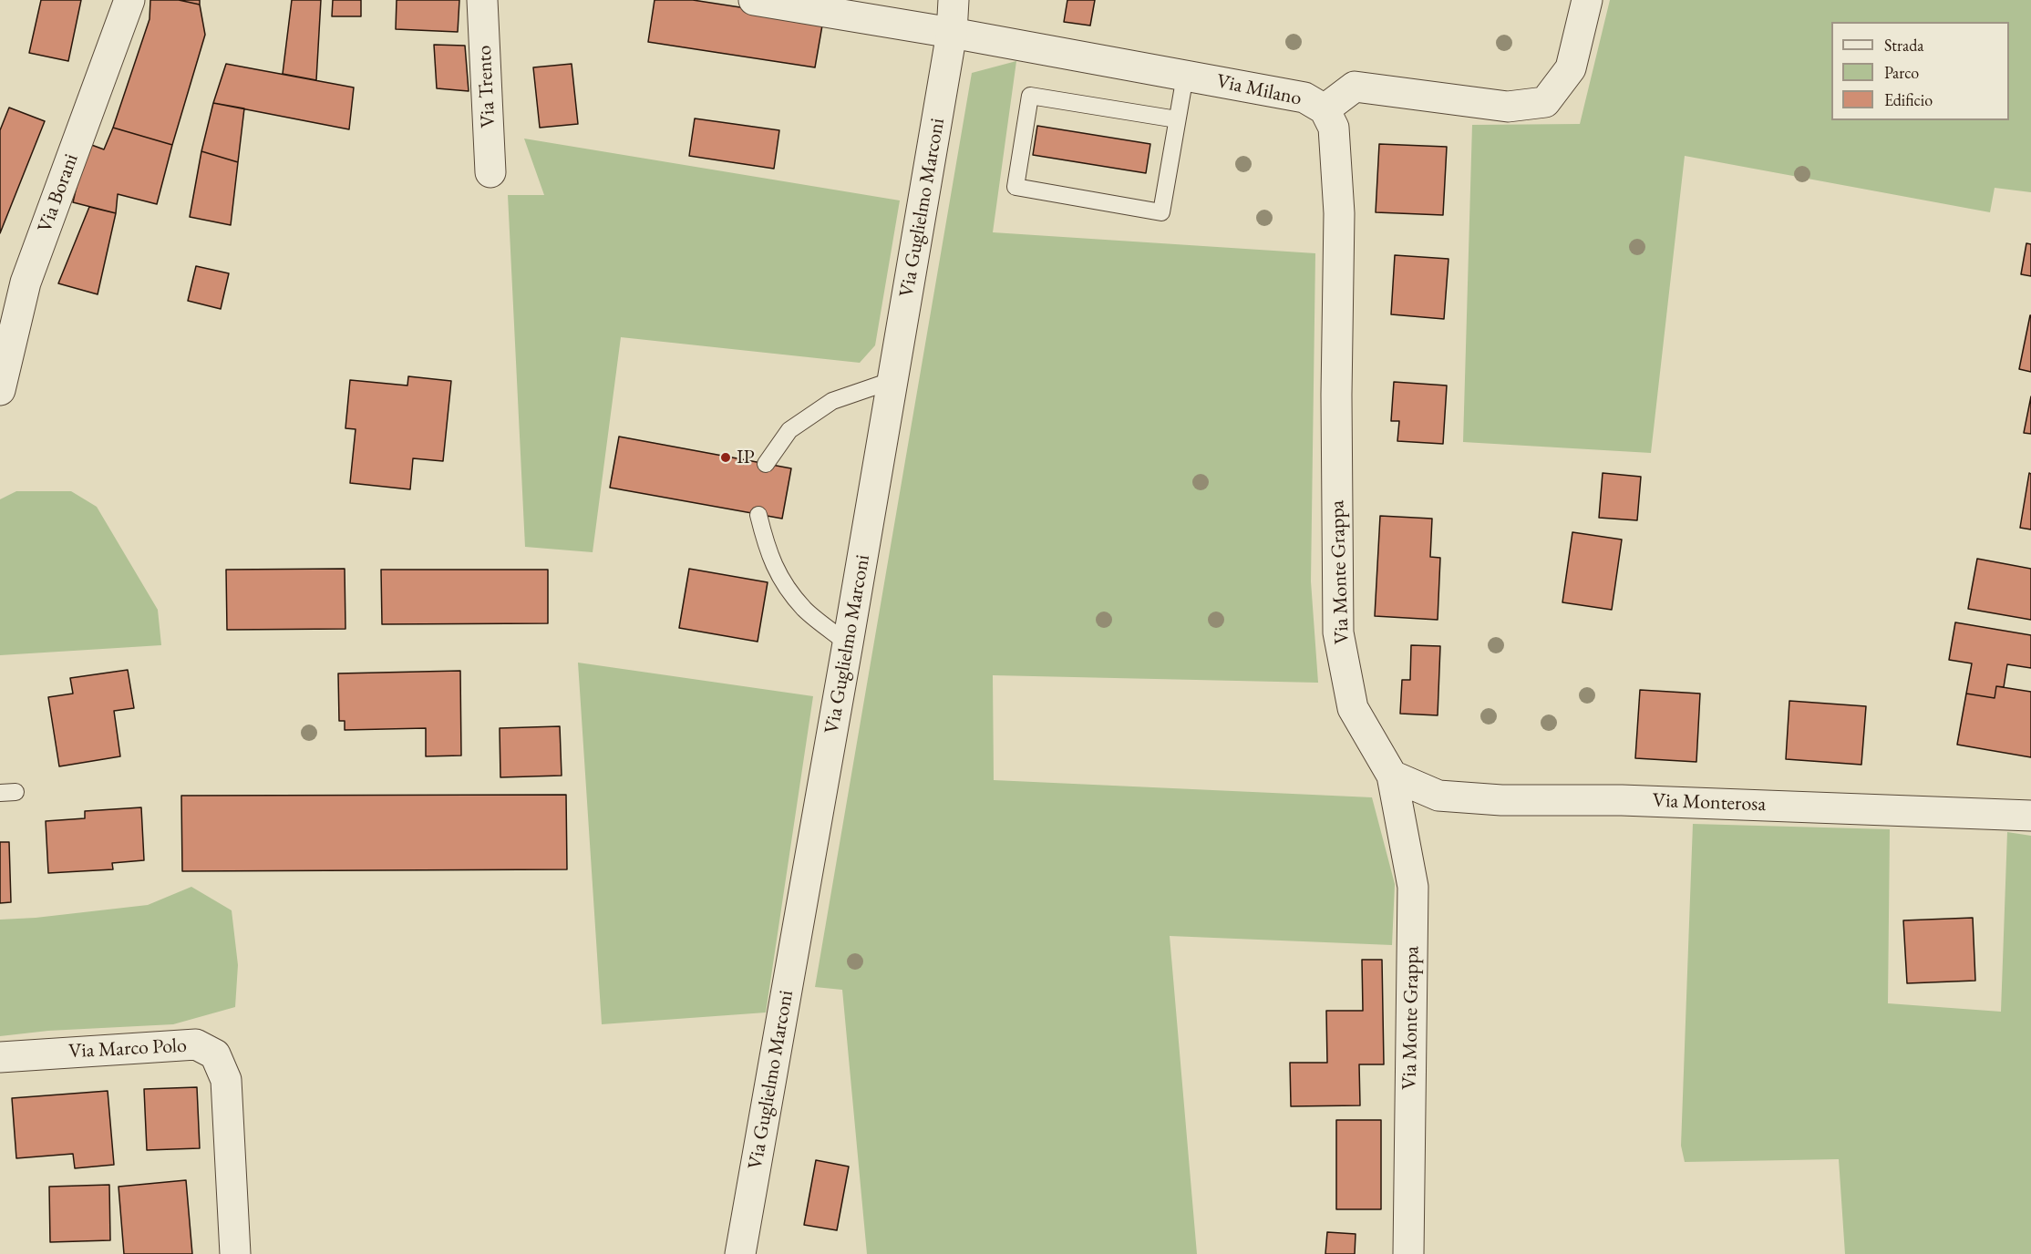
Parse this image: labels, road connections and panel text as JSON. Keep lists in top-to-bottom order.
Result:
{
  "streets": {
    "street": [
      "Via Trento",
      "Via Milano",
      "Via Borani",
      "Via Guglielmo Marconi",
      "Via Monte Grappa",
      "Via Monterosa",
      "Via Marco Polo"
    ]
  },
  "crossings": [
    ["Via Milano", "Via Guglielmo Marconi"],
    ["Via Milano", "Via Monte Grappa"],
    ["Via Monte Grappa", "Via Monterosa"]
  ],
  "places": ["IP"],
  "legend": ["Strada", "Parco", "Edificio"]
}
